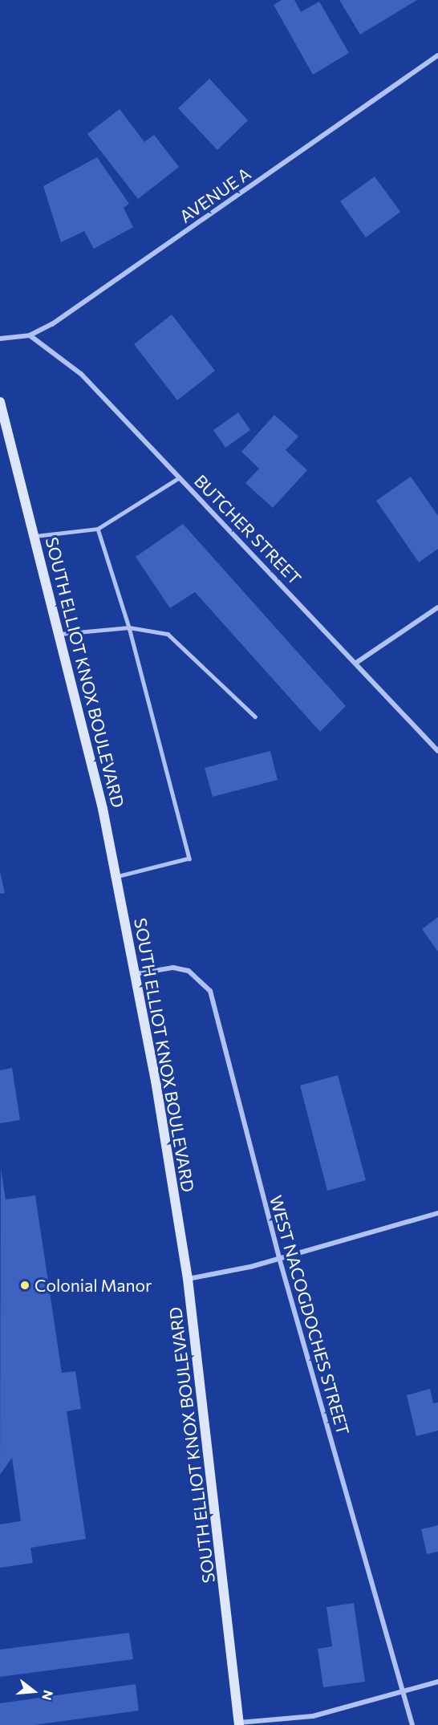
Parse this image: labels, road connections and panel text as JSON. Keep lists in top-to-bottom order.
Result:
{
  "streets": {
    "main road": ["SOUTH ELLIOT KNOX BOULEVARD"],
    "street": ["AVENUE A", "BUTCHER STREET", "WEST NACOGDOCHES STREET"]
  },
  "crossings": [
    ["AVENUE A", "BUTCHER STREET"],
    ["SOUTH ELLIOT KNOX BOULEVARD", "WEST NACOGDOCHES STREET"]
  ],
  "places": ["Colonial Manor"],
  "north": "right"
}
